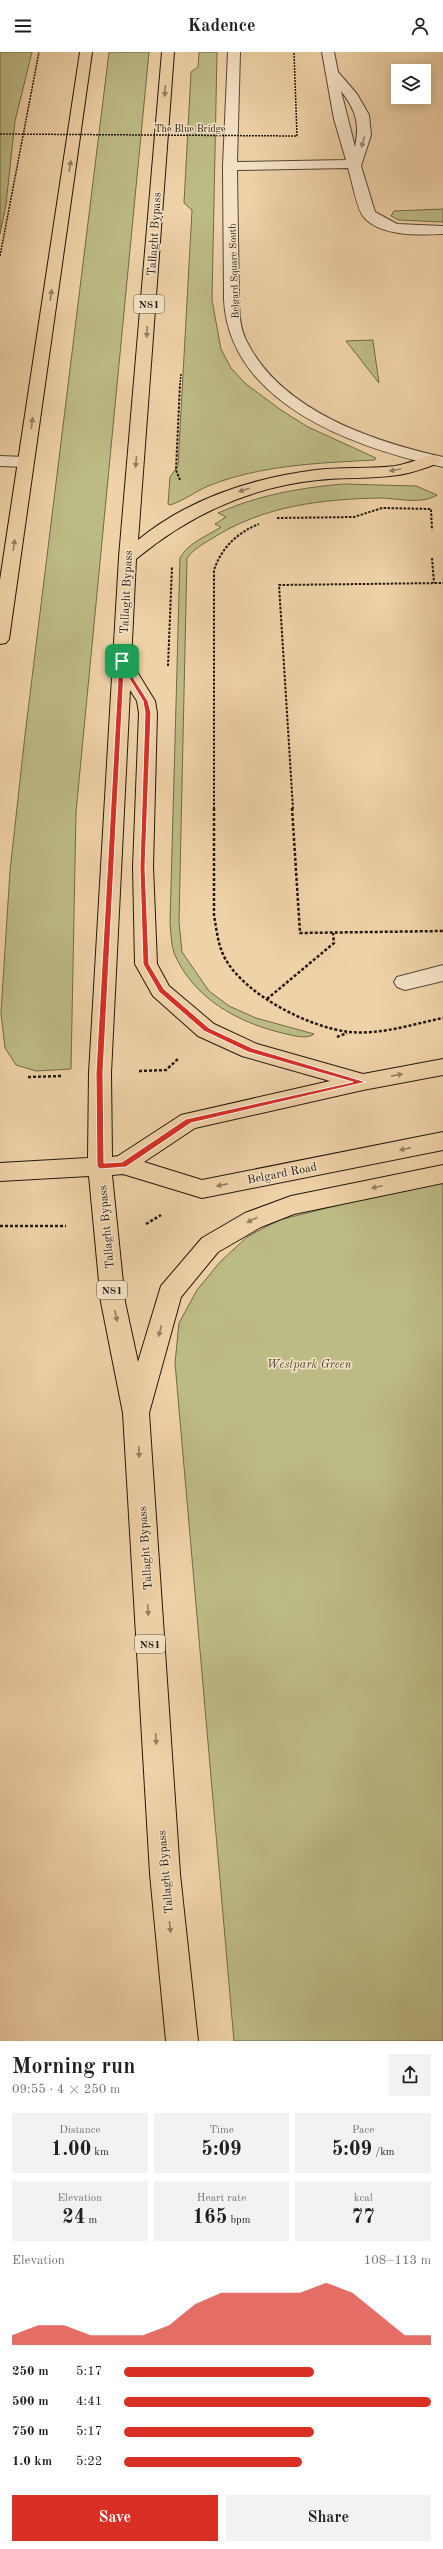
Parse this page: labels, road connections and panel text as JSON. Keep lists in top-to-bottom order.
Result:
{
  "streets": {
    "main road": ["Tallaght Bypass", "N81", "Belgard Road"],
    "street": ["Belgard Square South"],
    "path": ["The Blue Bridge"]
  },
  "crossings": [
    ["Tallaght Bypass", "Belgard Road"]
  ],
  "parks": ["Westpark Green"],
  "page": {
    "header": "Kadence",
    "heading": ["Morning run", "09:55 · 4 × 250 m"],
    "stats": [
      ["Distance", "1.00 km"],
      ["Time", "5:09"],
      ["Pace", "5:09 /km"],
      ["Elevation", "24 m"],
      ["Heart rate", "165 bpm"],
      ["kcal", "77"]
    ],
    "chart": ["Elevation", "108–113 m"],
    "list": [
      {
        "name": "250 m",
        "note": "5:17"
      },
      {
        "name": "500 m",
        "note": "4:41"
      },
      {
        "name": "750 m",
        "note": "5:17"
      },
      {
        "name": "1.0 km",
        "note": "5:22"
      }
    ],
    "buttons": ["Save", "Share"]
  }
}
